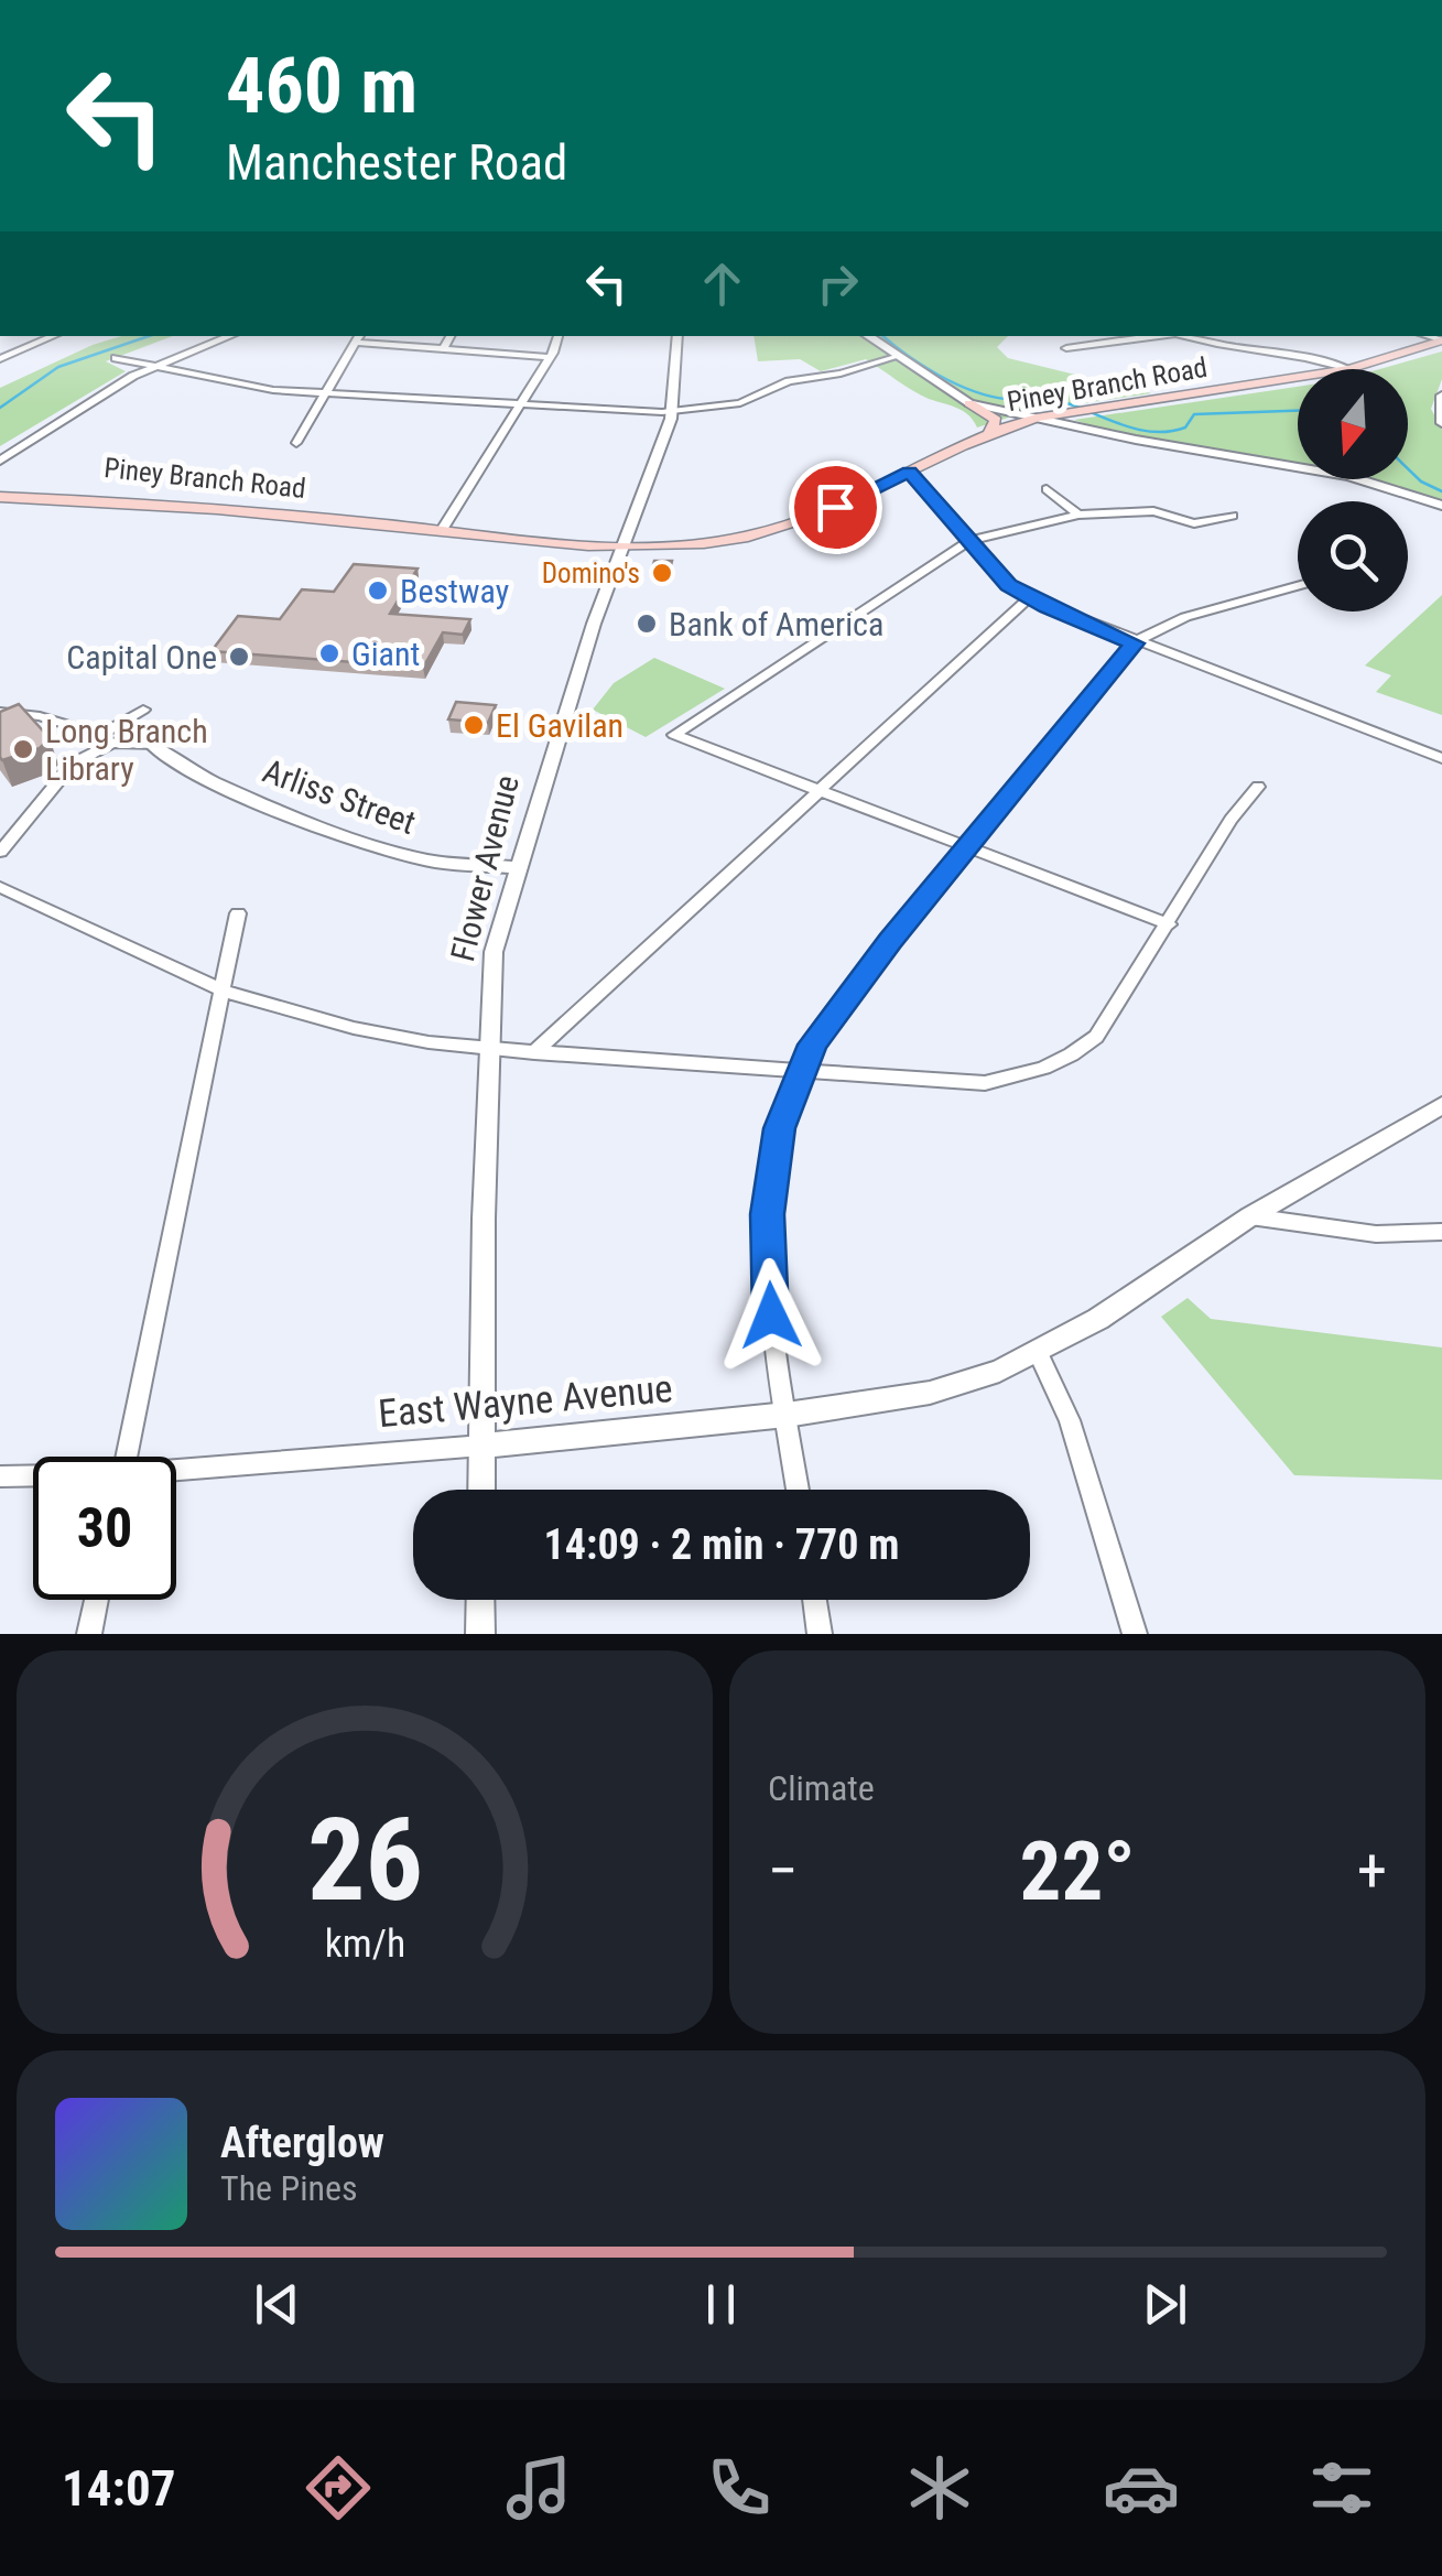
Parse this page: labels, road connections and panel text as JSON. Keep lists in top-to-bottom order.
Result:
{
  "streets": {
    "main road": ["Piney Branch Road"],
    "street": ["Arliss Street", "Flower Avenue", "East Wayne Avenue"]
  },
  "crossings": [
    ["Piney Branch Road", "Flower Avenue"],
    ["Arliss Street", "Flower Avenue"],
    ["Flower Avenue", "East Wayne Avenue"]
  ],
  "places": [
    "Domino's",
    "Bestway",
    "Bank of America",
    "Giant",
    "Capital One",
    "El Gavilan",
    "Long Branch Library"
  ],
  "north": "bottom",
  "page": {
    "turn": ["460 m", "Manchester Road"],
    "limit": "30",
    "trip": "14:09 · 2 min · 770 m",
    "tile": "Climate",
    "heat": ["−", "22°", "+"],
    "song": ["Afterglow", "The Pines"],
    "tabs": "14:07",
    "gauge": ["26", "km/h"]
  }
}
